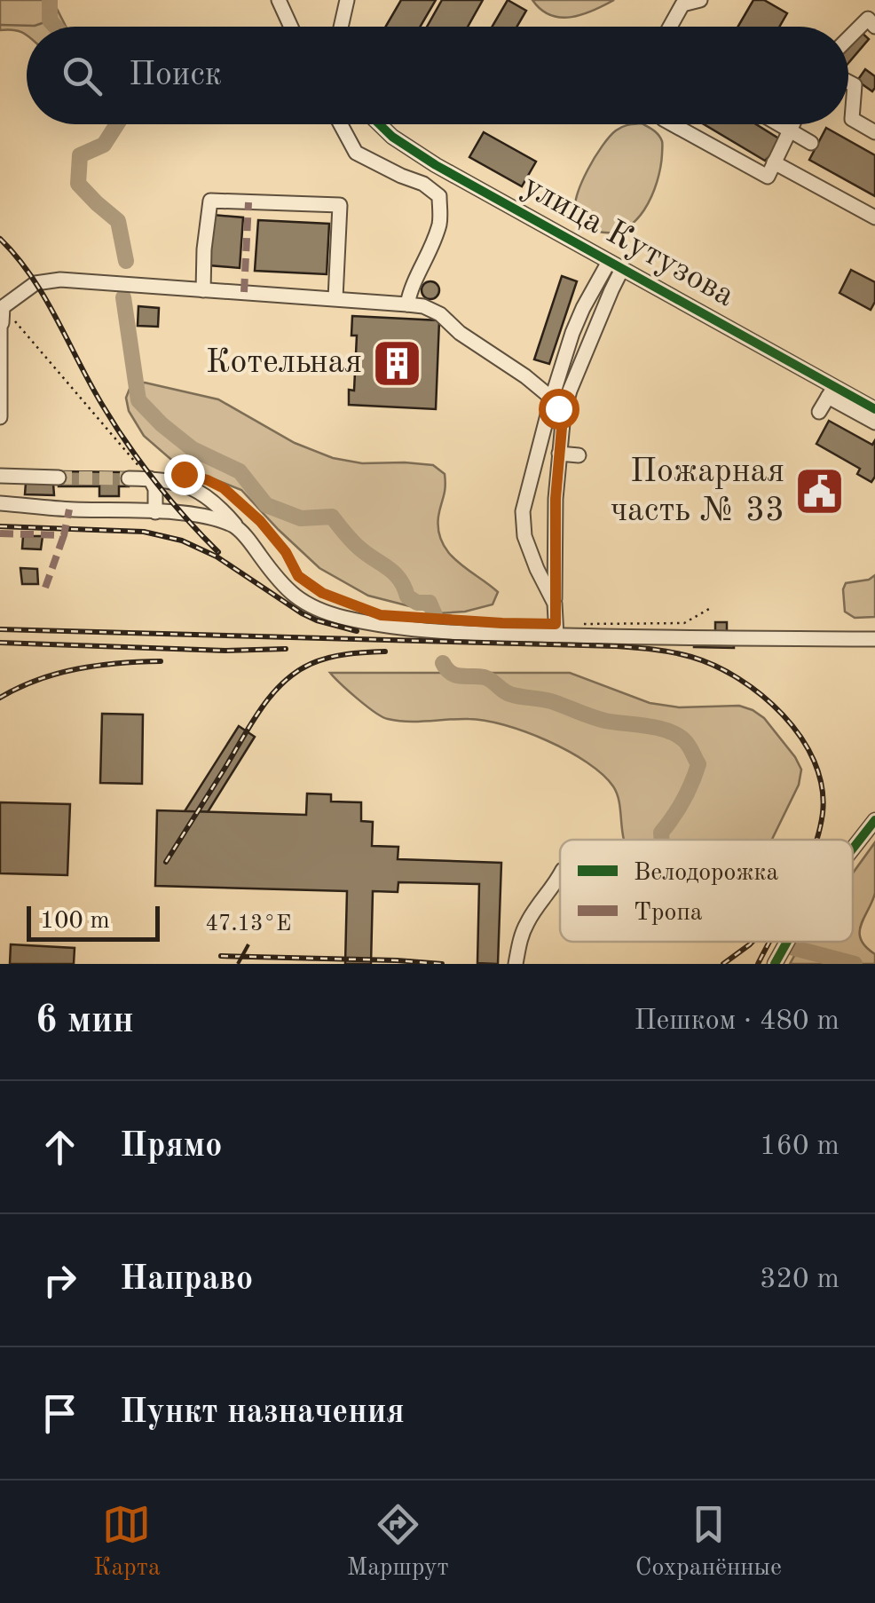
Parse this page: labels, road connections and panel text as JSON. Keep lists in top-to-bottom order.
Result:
{
  "streets": {
    "street": ["улица Кутузова"]
  },
  "places": {
    "building": ["Котельная"],
    "public building": ["Пожарная часть № 33"]
  },
  "legend": ["Велодорожка", "Тропа"],
  "scale_bar": "100 m",
  "page": {
    "search": "Поиск",
    "scale": "100 m",
    "heading": ["6 мин", "Пешком · 480 m"],
    "list": [
      ["Прямо", "160 m"],
      ["Направо", "320 m"],
      "Пункт назначения"
    ],
    "nav": ["Карта", "Маршрут", "Сохранённые"]
  },
  "coordinates": ["47.13°E"]
}
